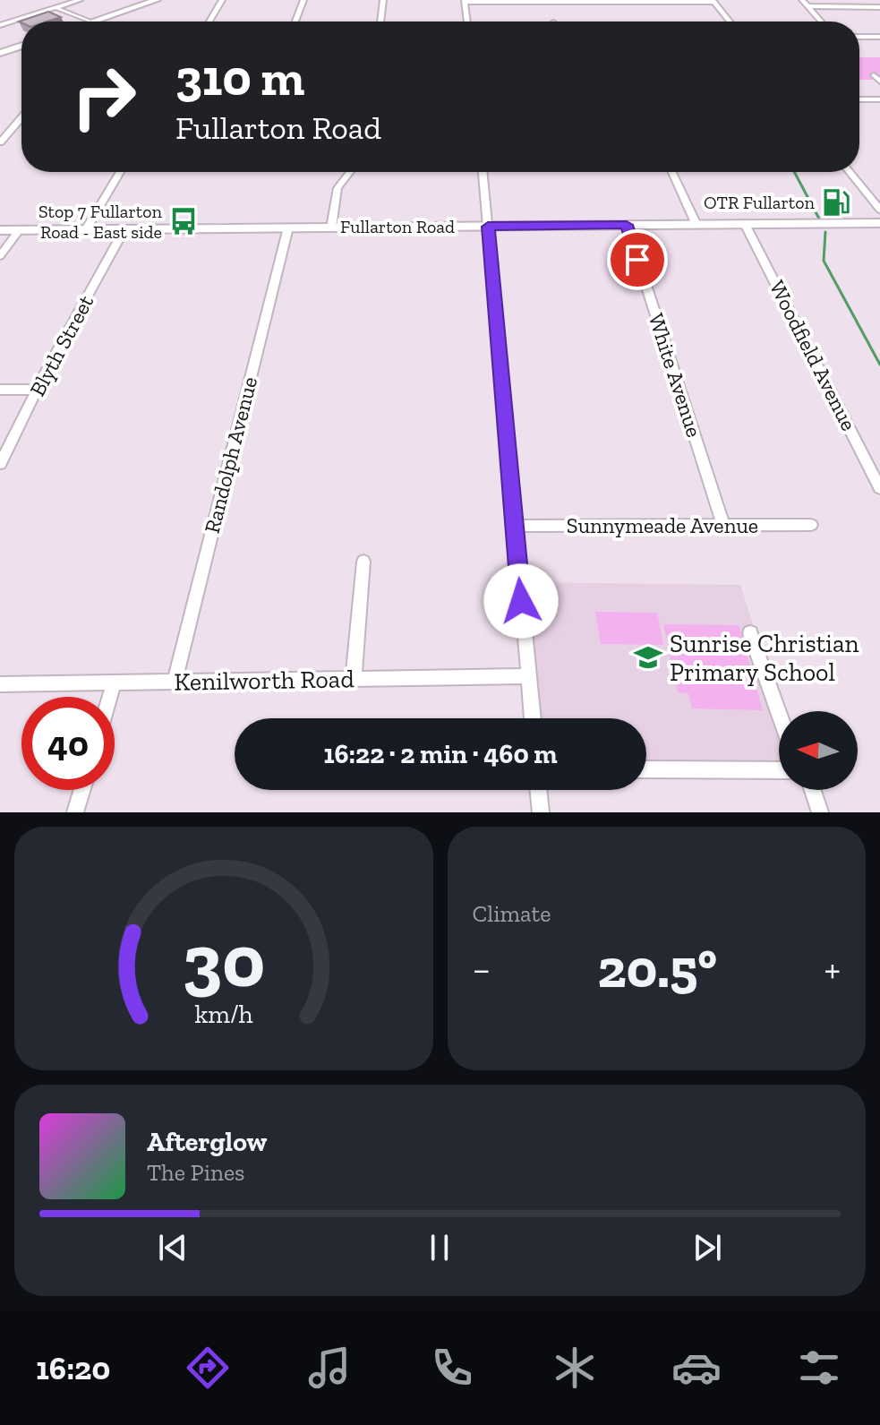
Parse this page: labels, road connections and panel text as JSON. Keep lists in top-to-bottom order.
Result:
{
  "streets": {
    "main road": ["Fullarton Road"],
    "street": [
      "Blyth Street",
      "Woodfield Avenue",
      "White Avenue",
      "Randolph Avenue",
      "Sunnymeade Avenue",
      "Kenilworth Road"
    ]
  },
  "crossings": [
    ["Fullarton Road", "Blyth Street"],
    ["Fullarton Road", "Woodfield Avenue"],
    ["Fullarton Road", "White Avenue"],
    ["Fullarton Road", "Randolph Avenue"],
    ["White Avenue", "Sunnymeade Avenue"],
    ["Randolph Avenue", "Kenilworth Road"]
  ],
  "places": {
    "fuel station": ["OTR Fullarton"],
    "bus stop": ["Stop 7 Fullarton Road - East side"],
    "school or university": ["Sunrise Christian Primary School"]
  },
  "north": "left",
  "page": {
    "turn": ["310 m", "Fullarton Road"],
    "limit": "40",
    "trip": "16:22 · 2 min · 460 m",
    "tile": "Climate",
    "heat": ["−", "20.5°", "+"],
    "song": ["Afterglow", "The Pines"],
    "tabs": "16:20",
    "gauge": ["30", "km/h"]
  }
}
